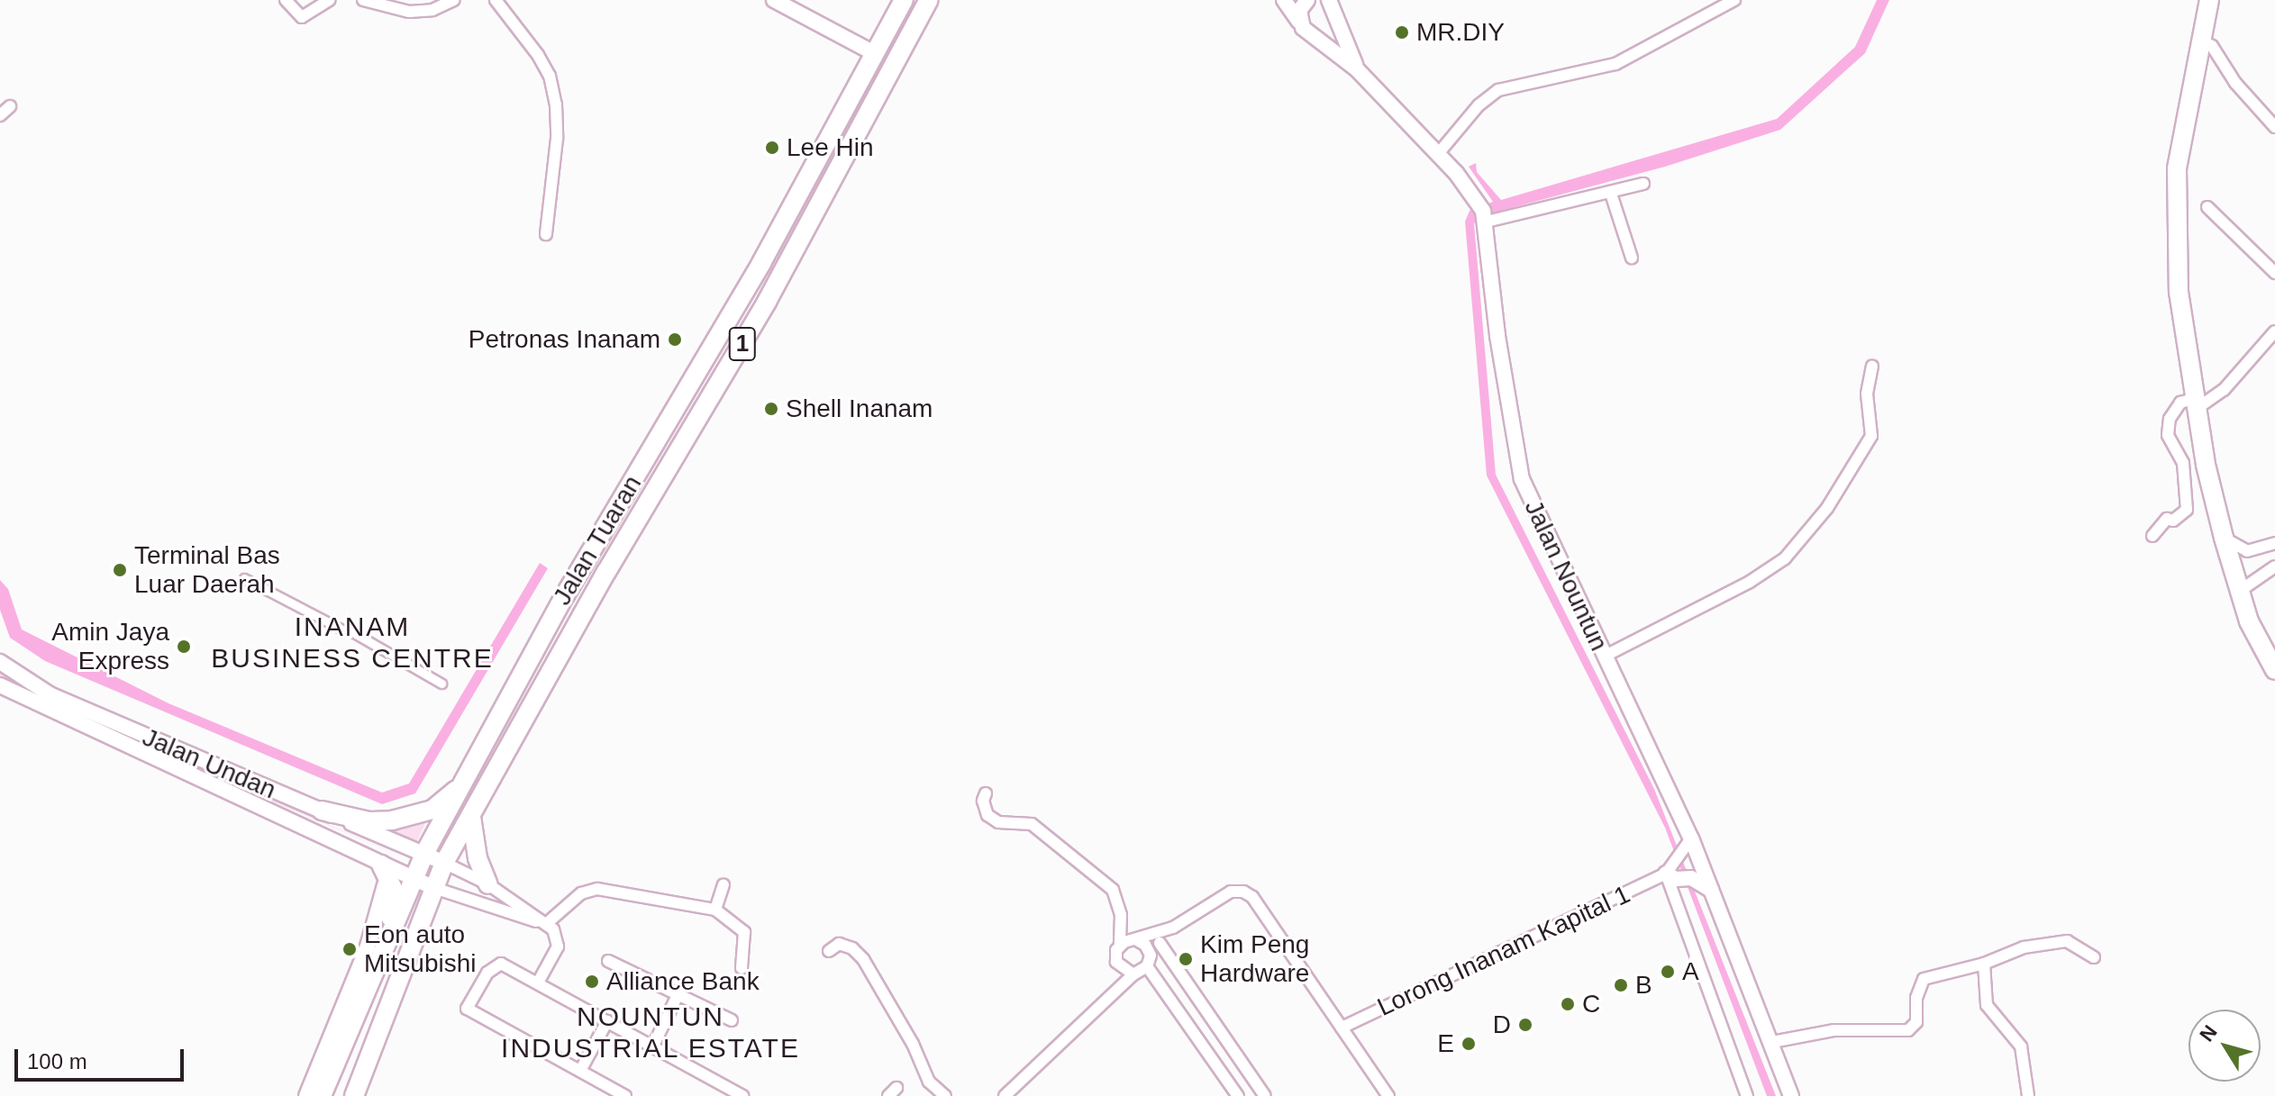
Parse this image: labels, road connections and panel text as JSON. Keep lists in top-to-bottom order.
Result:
{
  "streets": {
    "main road": ["1", "Jalan Tuaran"],
    "street": ["Jalan Nountun", "Jalan Undan", "Lorong Inanam Kapital 1"]
  },
  "crossings": [
    ["Jalan Tuaran", "Jalan Undan"]
  ],
  "districts": ["INANAM BUSINESS CENTRE", "NOUNTUN INDUSTRIAL ESTATE"],
  "places": [
    "MR.DIY",
    "Lee Hin",
    "Petronas Inanam",
    "Shell Inanam",
    "Terminal Bas Luar Daerah",
    "Amin Jaya Express",
    "Eon auto Mitsubishi",
    "Kim Peng Hardware",
    "A",
    "Alliance Bank",
    "B",
    "C",
    "D",
    "E"
  ],
  "scale_bar": "100 m",
  "north": "top left"
}
